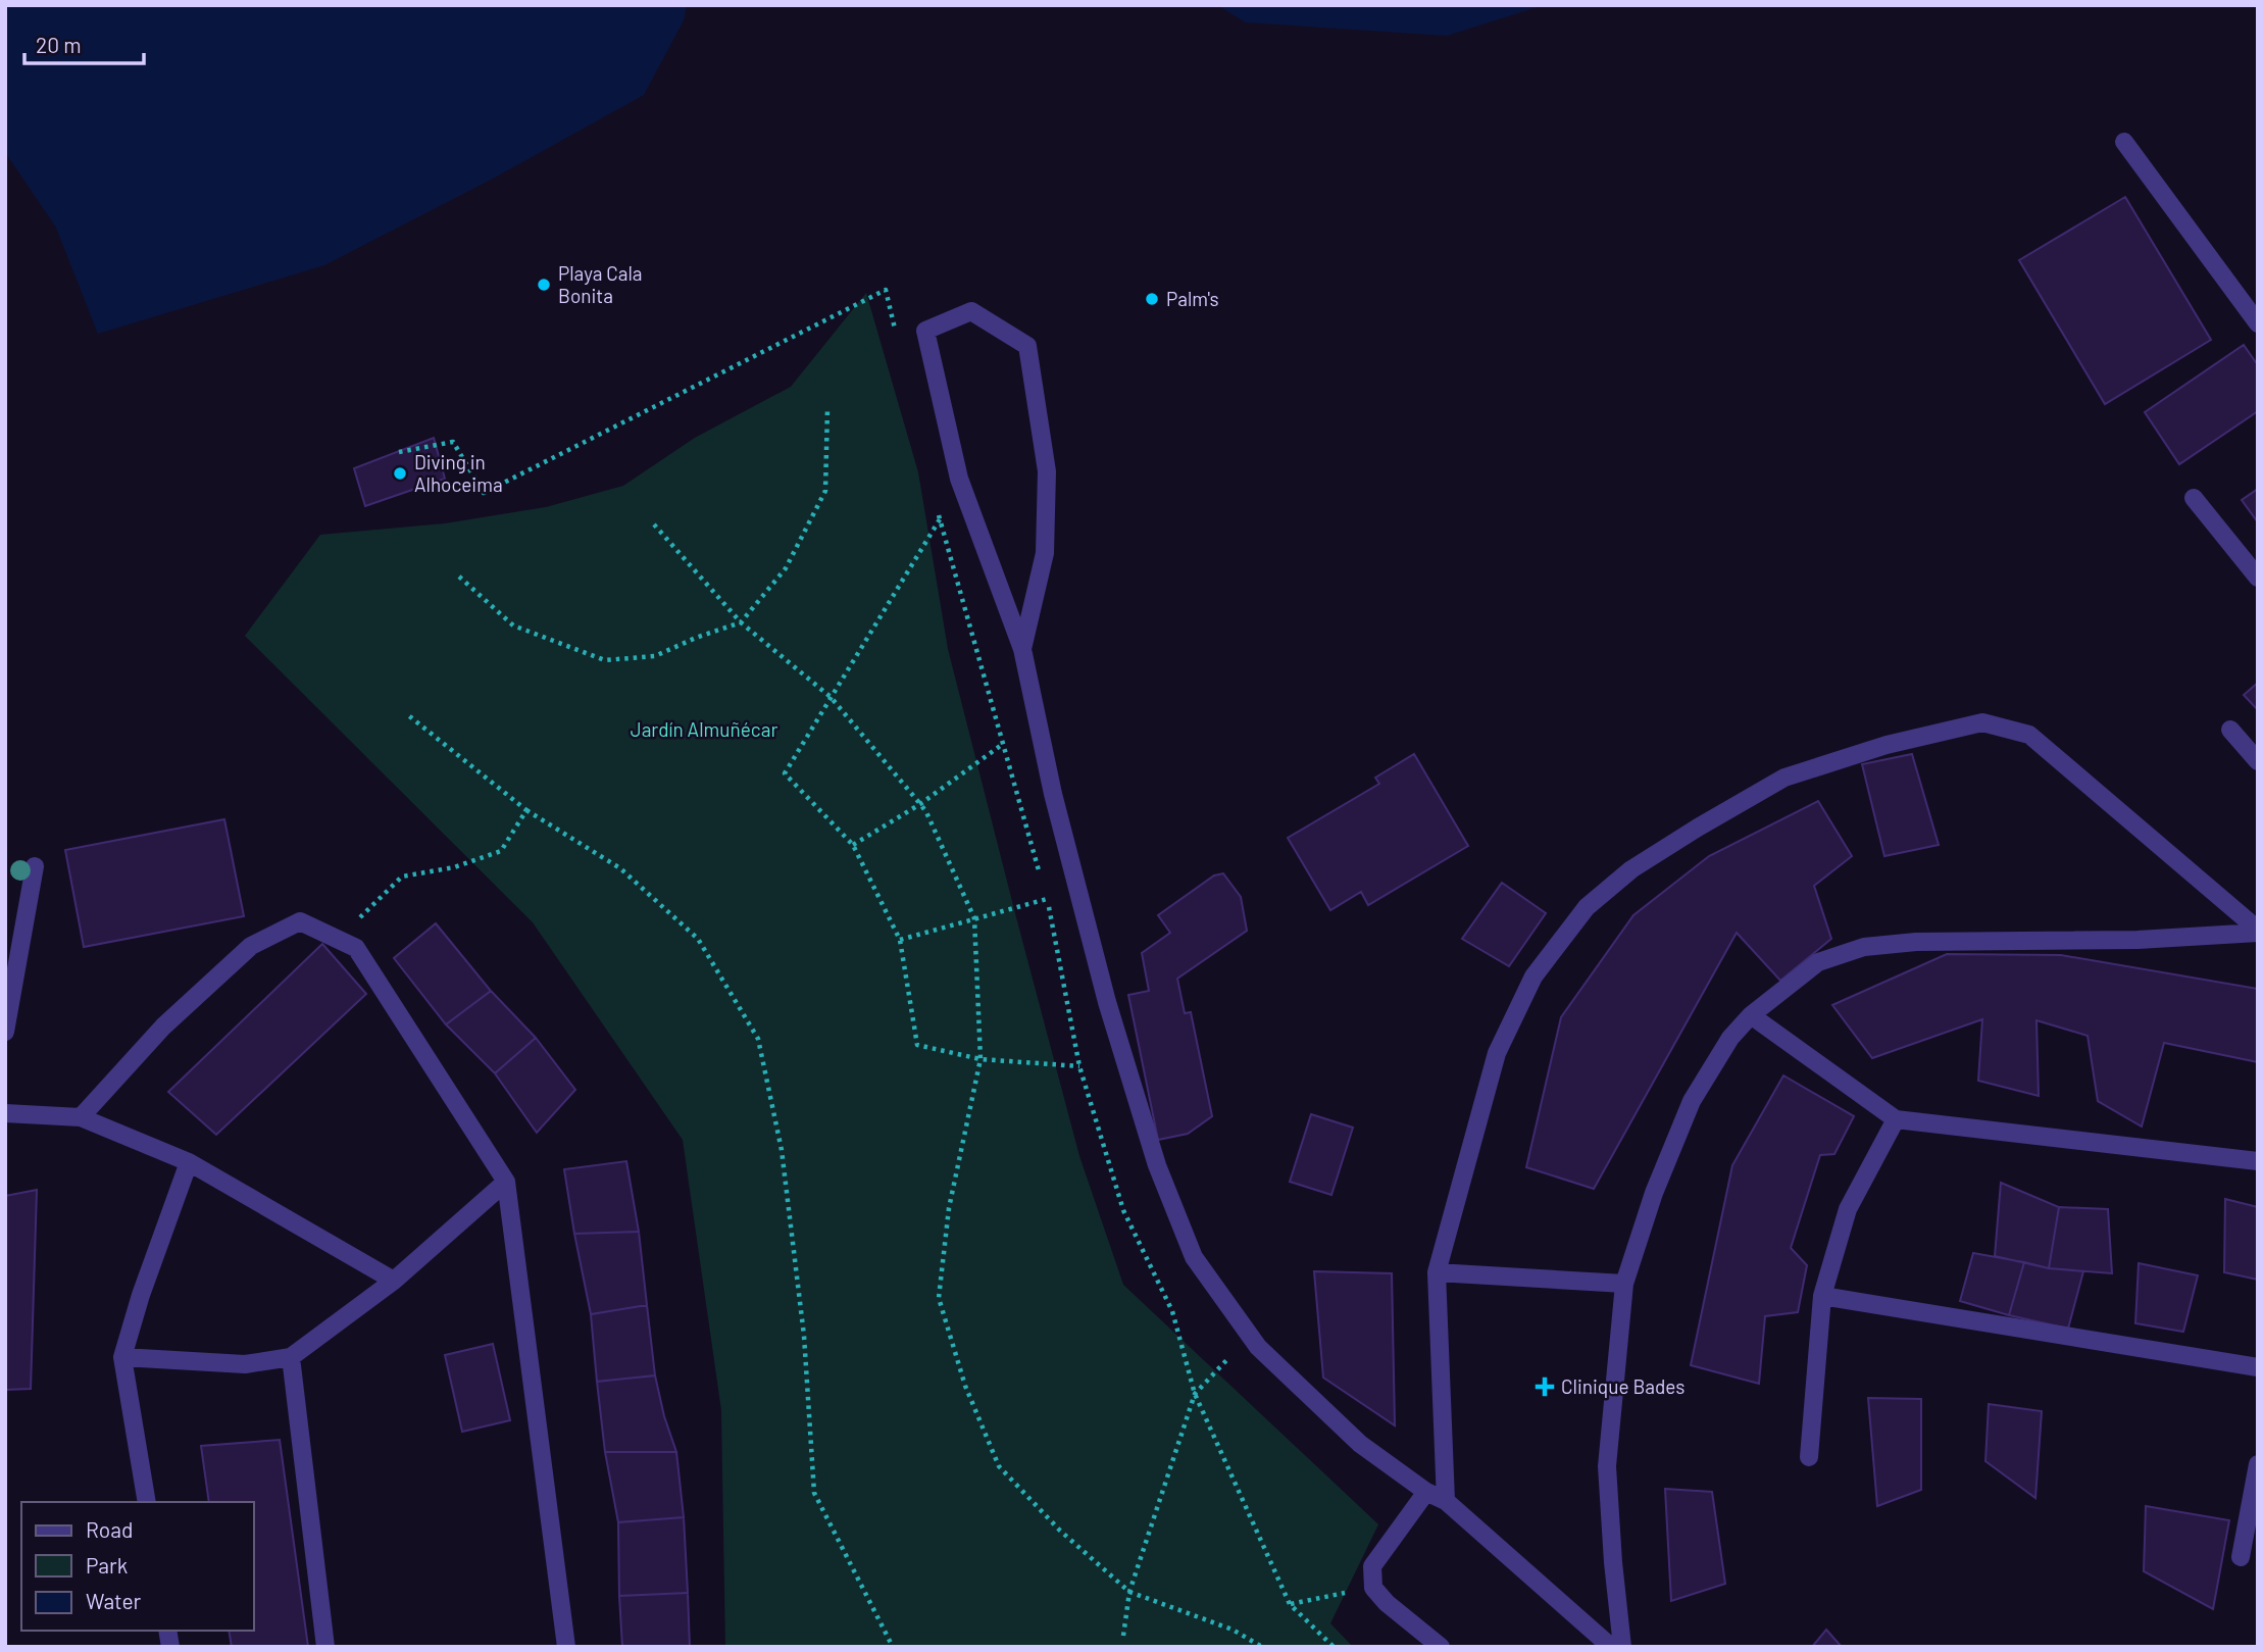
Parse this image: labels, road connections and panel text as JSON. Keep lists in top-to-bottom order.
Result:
{
  "parks": ["Jardín Almuñécar"],
  "places": {
    "other": ["Playa Cala Bonita", "Palm's", "Diving in Alhoceima"],
    "health": ["Clinique Bades"]
  },
  "legend": ["Road", "Park", "Water"],
  "scale_bar": "20 m"
}
